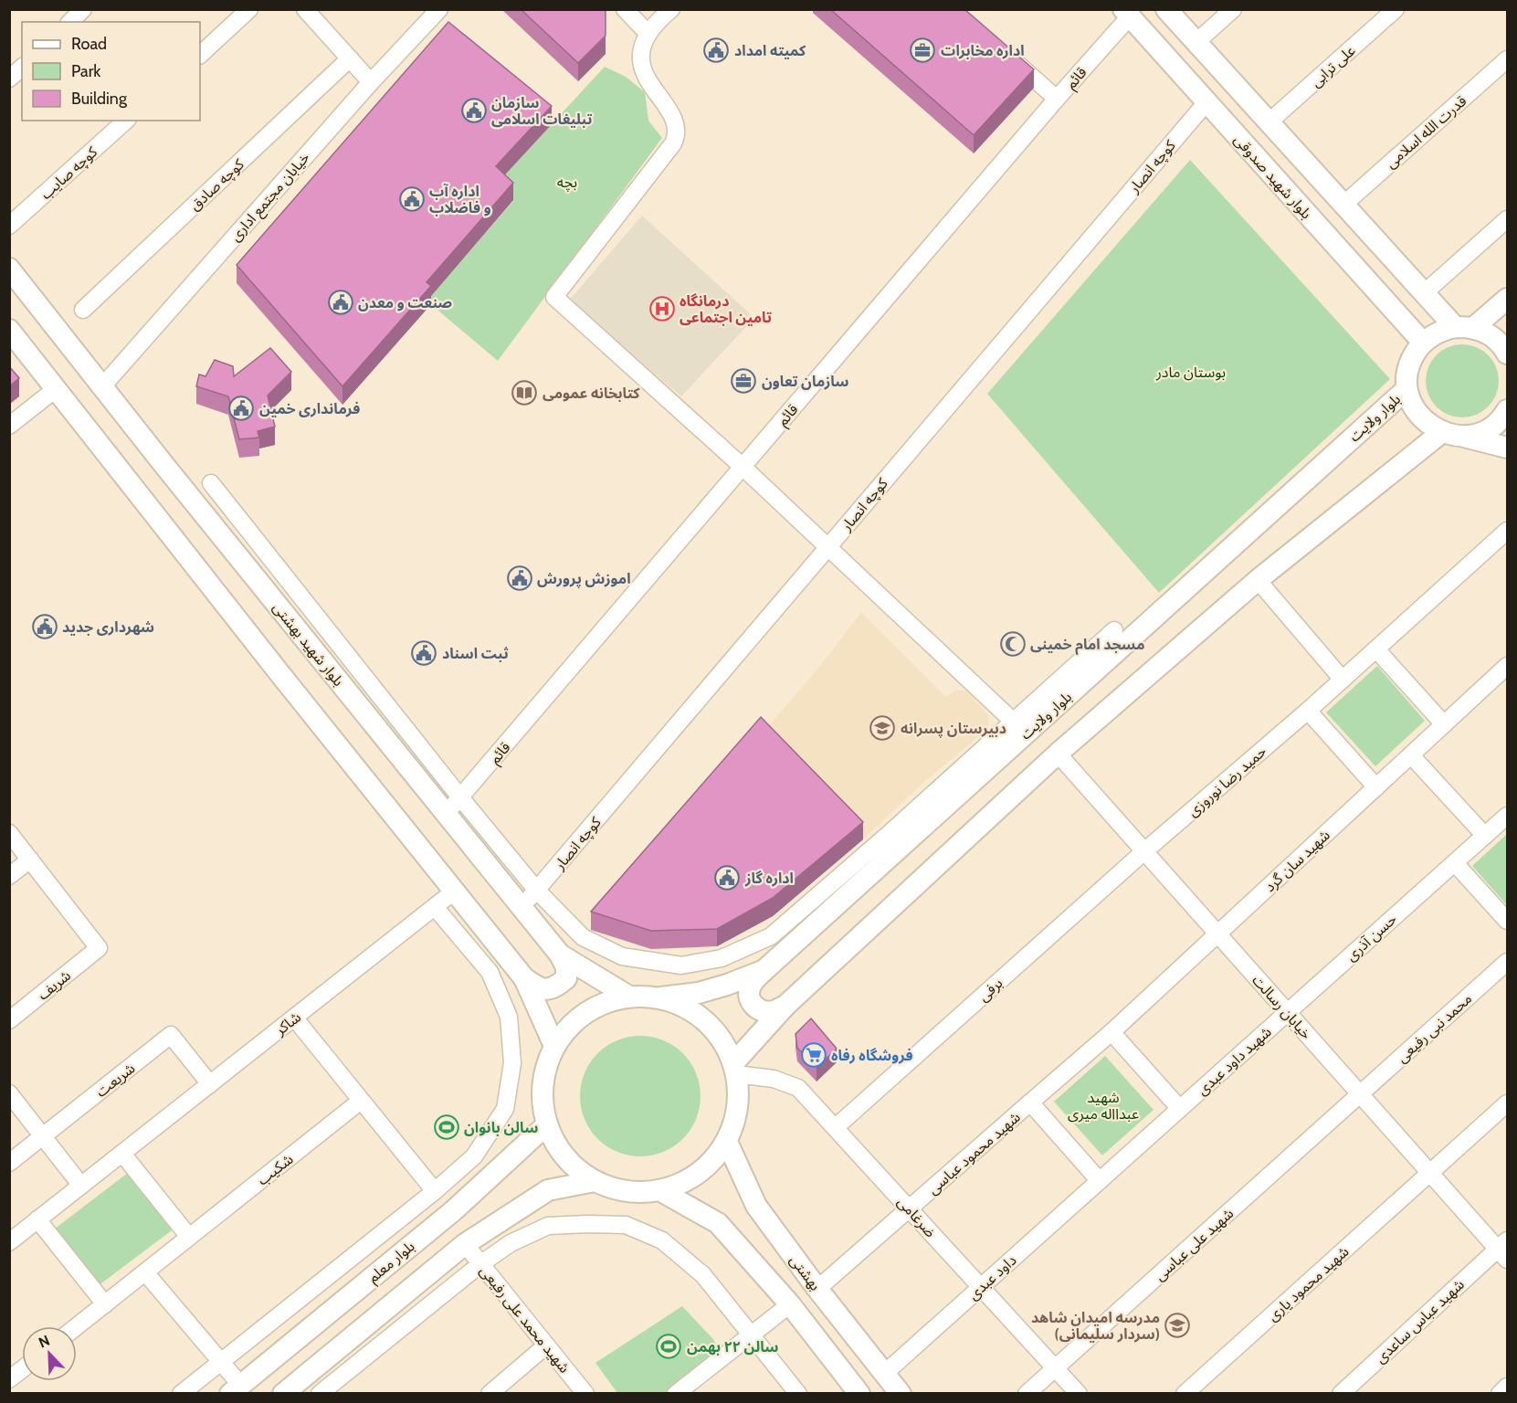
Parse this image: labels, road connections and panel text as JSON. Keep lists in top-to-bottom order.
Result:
{
  "streets": {
    "main road": [
      "بلوار شهید صدوقی",
      "بلوار ولایت",
      "بلوار شهید بهشتی",
      "بلوار معلم",
      "بهشتی"
    ],
    "street": [
      "علی ترابی",
      "قائم",
      "قدرت الله اسلامی",
      "کوچه انصار",
      "کوچه صایب",
      "کوچه صادق",
      "خیابان مجتمع اداری",
      "حمید رضا نوروزی",
      "شهید سان گرد",
      "حسن آذری",
      "شریف",
      "برفی",
      "خیابان رسالت",
      "شاکر",
      "محمد نبی رفیعی",
      "شهید داود عبدی",
      "شریعت",
      "شهید محمود عباسی",
      "شکیب",
      "ضرغامی",
      "شهید علی عباسی",
      "داود عبدی",
      "شهید محمود یاری",
      "شهید محمد علی رفیعی",
      "شهید عباس ساعدی"
    ]
  },
  "crossings": [
    ["قائم", "بلوار شهید صدوقی"],
    ["قائم", "بلوار شهید بهشتی"],
    ["کوچه انصار", "بلوار شهید صدوقی"],
    ["کوچه انصار", "بلوار شهید بهشتی"],
    ["خیابان مجتمع اداری", "بلوار شهید بهشتی"],
    ["حمید رضا نوروزی", "برفی"],
    ["حمید رضا نوروزی", "خیابان رسالت"],
    ["شهید سان گرد", "خیابان رسالت"],
    ["حسن آذری", "خیابان رسالت"],
    ["حسن آذری", "شهید داود عبدی"],
    ["برفی", "خیابان رسالت"],
    ["برفی", "ضرغامی"],
    ["خیابان رسالت", "محمد نبی رفیعی"],
    ["خیابان رسالت", "شهید داود عبدی"],
    ["خیابان رسالت", "شهید علی عباسی"],
    ["خیابان رسالت", "شهید محمود یاری"],
    ["خیابان رسالت", "شهید عباس ساعدی"],
    ["شاکر", "شریعت"],
    ["محمد نبی رفیعی", "شهید علی عباسی"],
    ["شهید داود عبدی", "داود عبدی"],
    ["شهید محمود عباسی", "ضرغامی"],
    ["شهید محمود عباسی", "بهشتی"],
    ["ضرغامی", "شهید علی عباسی"],
    ["ضرغامی", "داود عبدی"],
    ["بهشتی", "داود عبدی"]
  ],
  "parks": ["بچه", "بوستان مادر", "شهید عبدااله میری"],
  "places": {
    "public building": [
      "کمیته امداد",
      "سازمان تبلیغات اسلامی",
      "اداره آب و فاضلاب",
      "صنعت و معدن",
      "فرمانداری خمین",
      "اموزش پرورش",
      "شهرداری جدید",
      "ثبت اسناد",
      "اداره گاز"
    ],
    "office": ["اداره مخابرات", "سازمان تعاون"],
    "hospital": ["درمانگاه تامین اجتماعی"],
    "library": ["کتابخانه عمومی"],
    "mosque": ["مسجد امام خمینی"],
    "school or university": ["دبیرستان پسرانه", "مدرسه امیدان شاهد (سردار سلیمانی)"],
    "supermarket": ["فروشگاه رفاه"],
    "sports": ["سالن بانوان", "سالن ۲۲ بهمن"]
  },
  "legend": ["Road", "Park", "Building"],
  "north": "top left"
}
